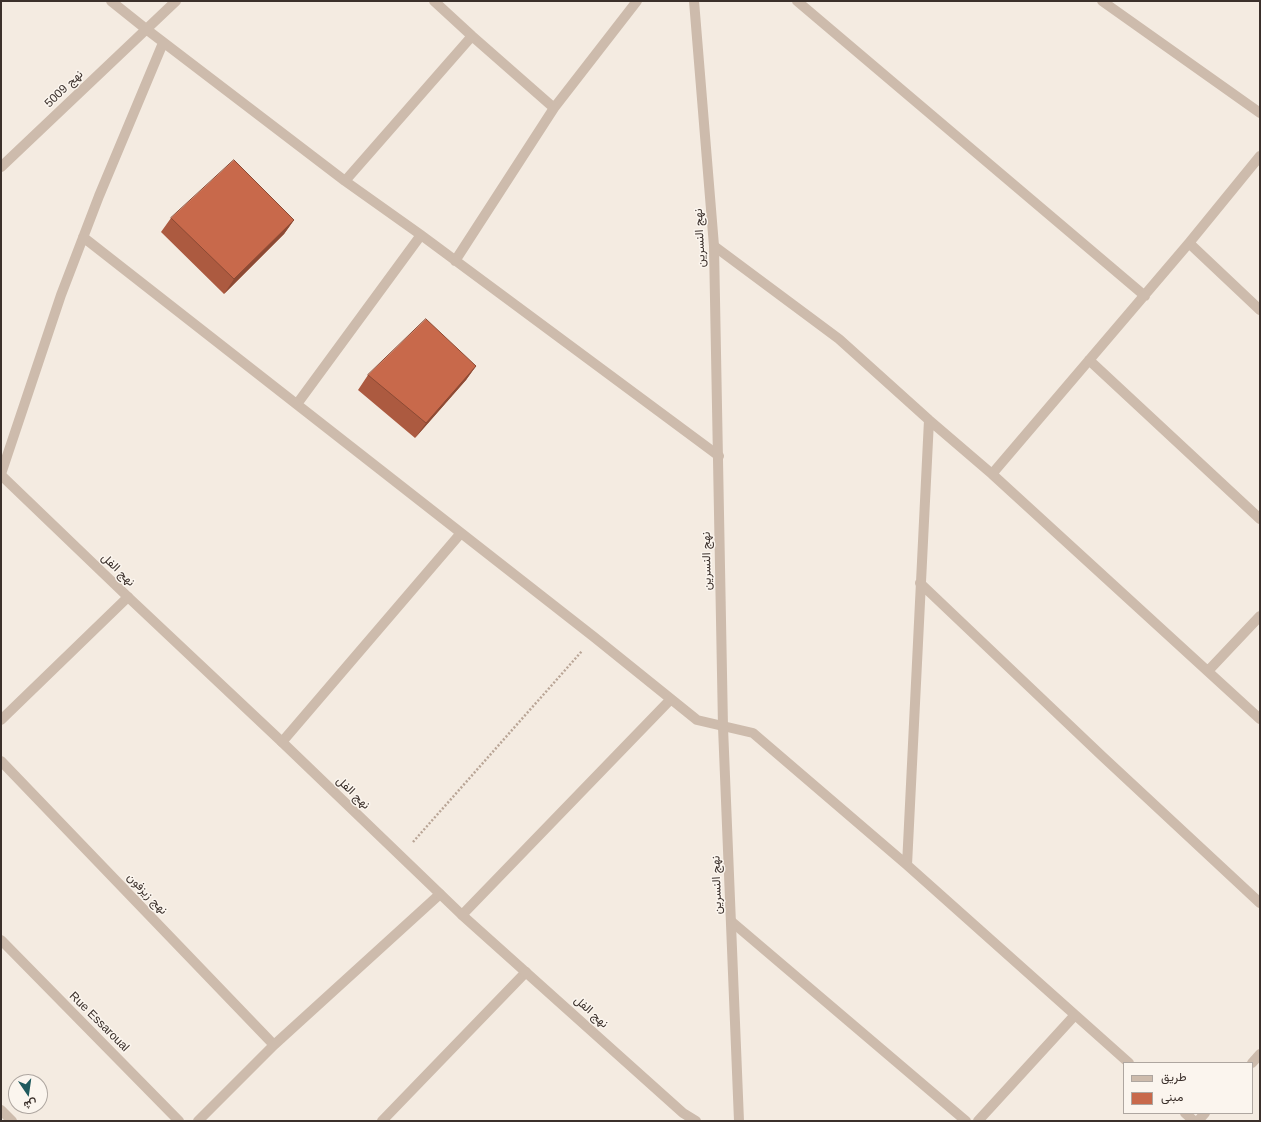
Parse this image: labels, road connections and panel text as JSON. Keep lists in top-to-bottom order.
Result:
{
  "streets": {
    "street": [
      "نهج 5009",
      "نهج النسرين",
      "نهج الفل",
      "نهج زيزفون",
      "Rue Essaroual"
    ]
  },
  "legend": ["طريق", "مبنى"],
  "north": "bottom"
}
